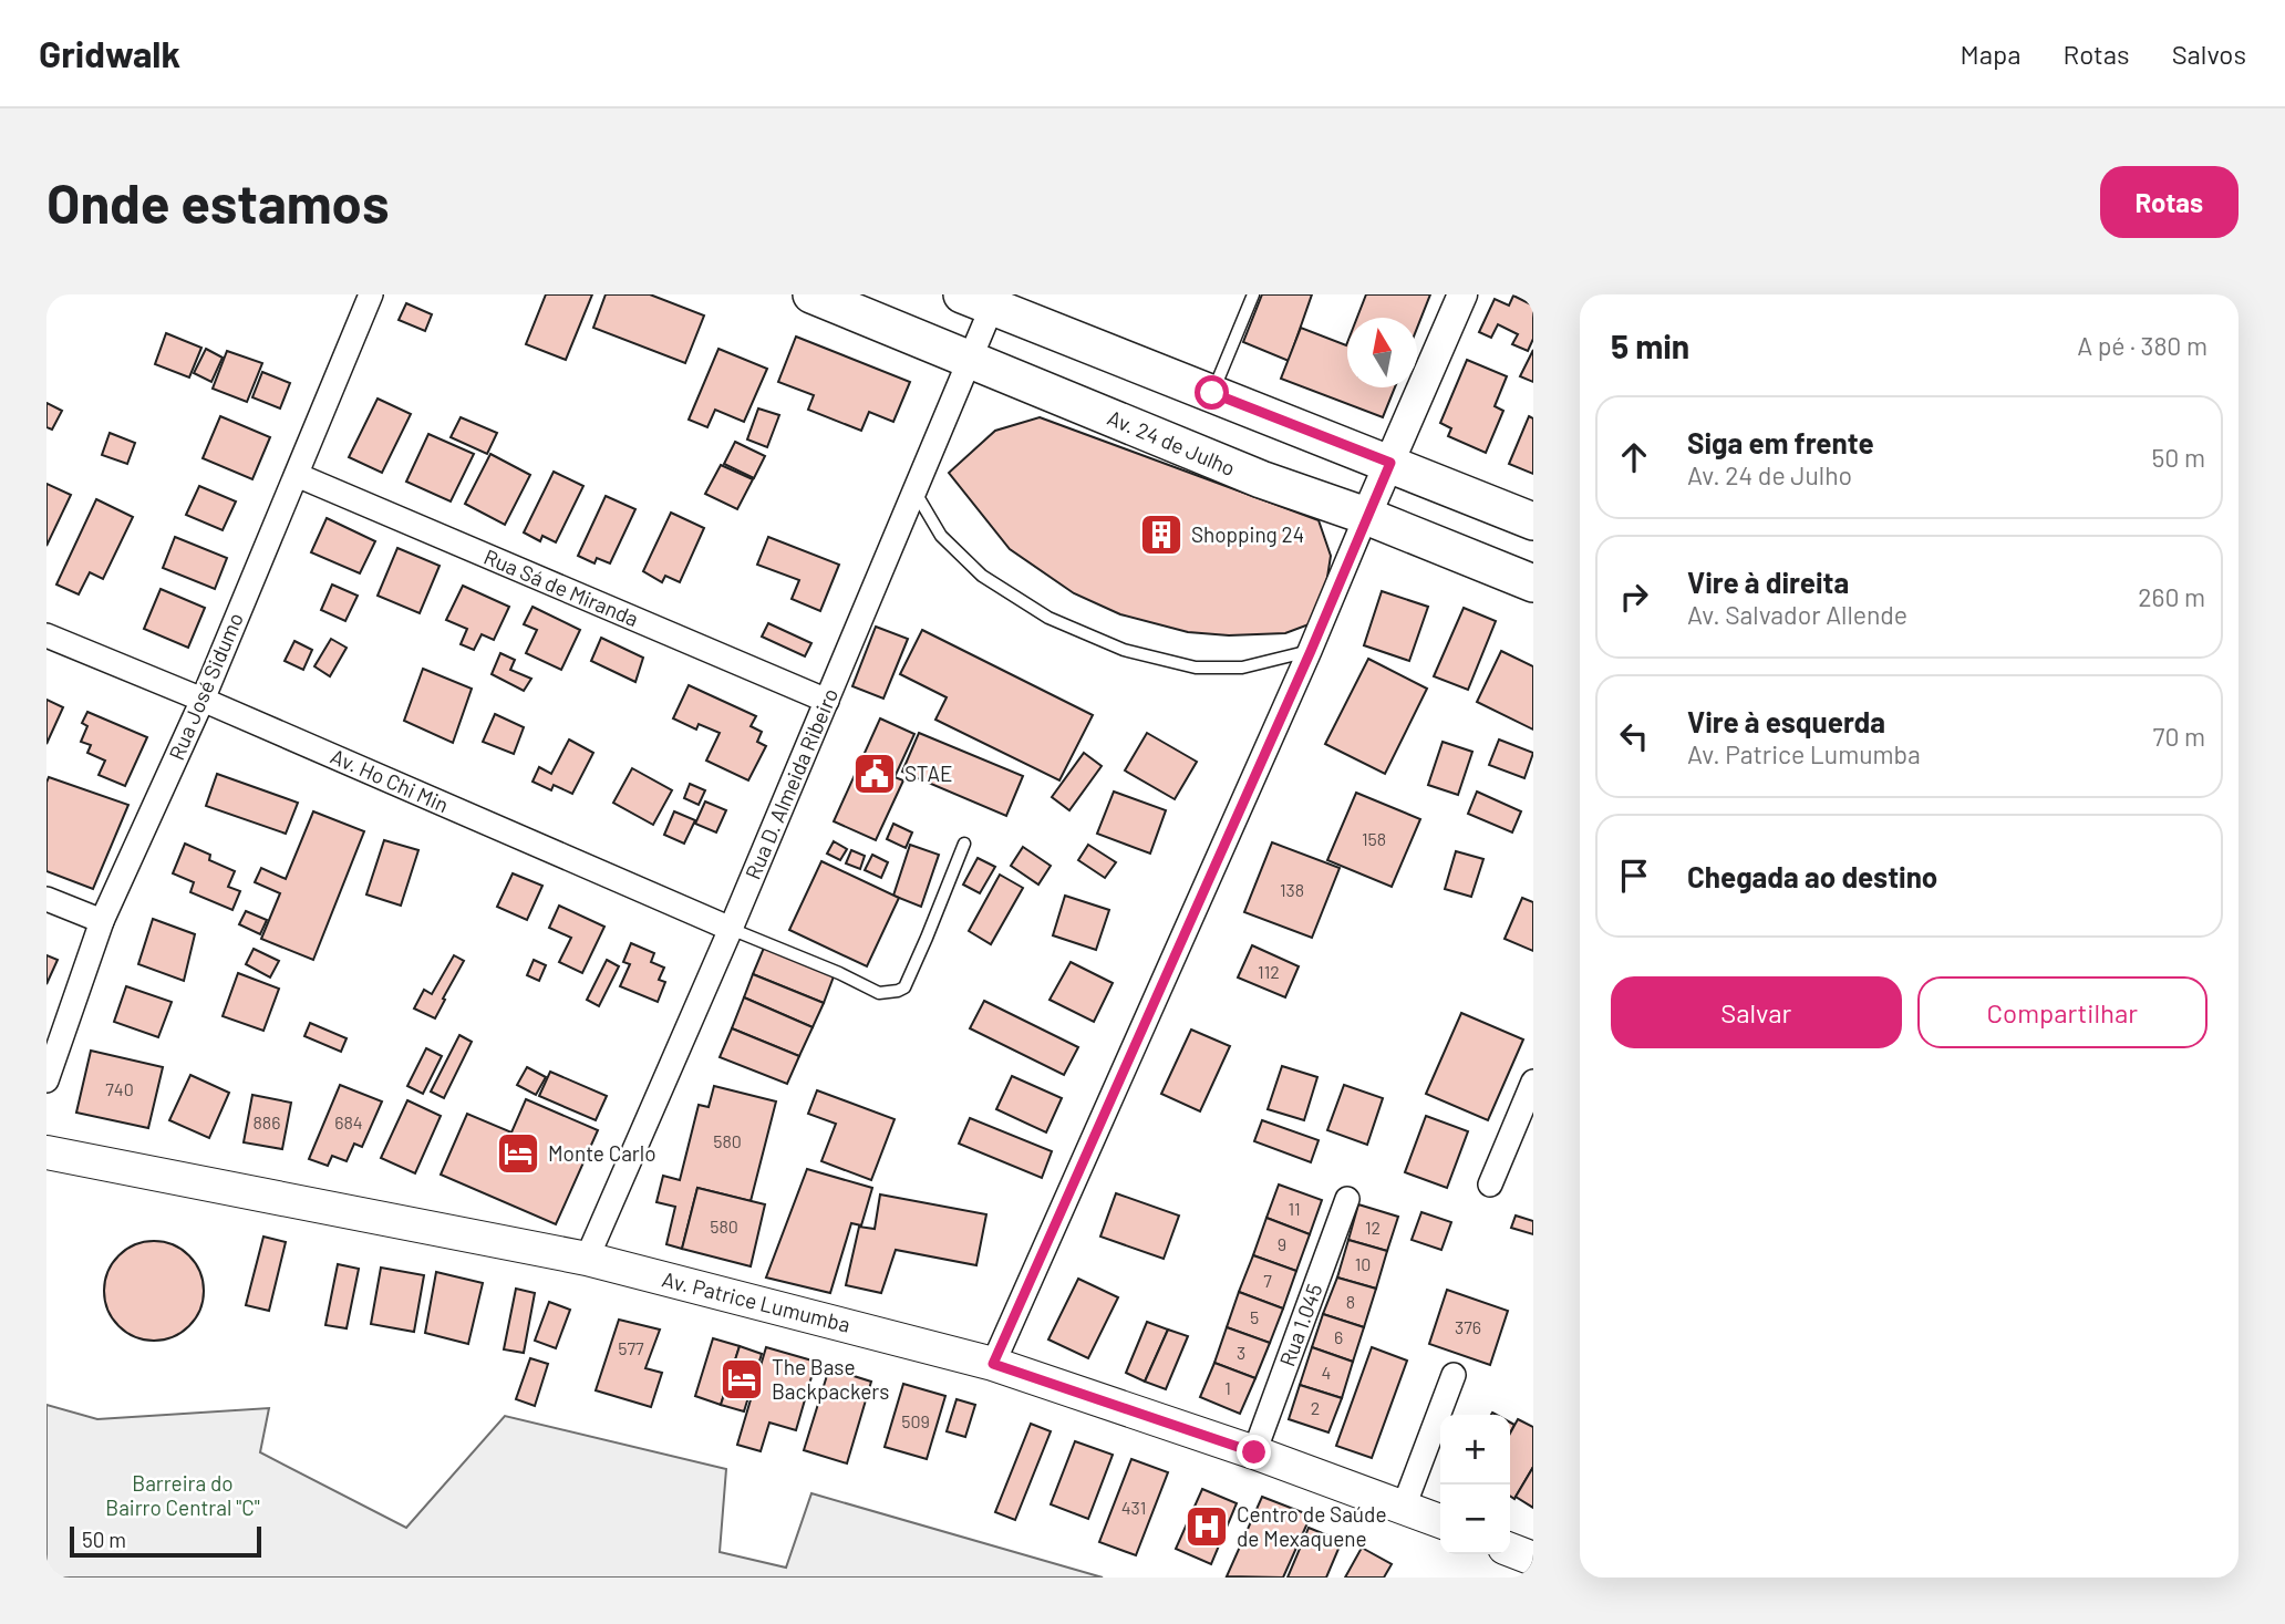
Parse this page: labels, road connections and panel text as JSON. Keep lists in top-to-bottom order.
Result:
{
  "streets": {
    "main road": ["Av. 24 de Julho", "Av. Patrice Lumumba"],
    "street": [
      "Rua Sá de Miranda",
      "Rua José Sidumo",
      "Av. Ho Chi Min",
      "Rua D. Almeida Ribeiro",
      "Rua 1.045"
    ]
  },
  "crossings": [
    ["Av. 24 de Julho", "Rua D. Almeida Ribeiro"],
    ["Rua Sá de Miranda", "Rua José Sidumo"],
    ["Rua Sá de Miranda", "Rua D. Almeida Ribeiro"],
    ["Rua José Sidumo", "Av. Ho Chi Min"],
    ["Av. Ho Chi Min", "Rua D. Almeida Ribeiro"],
    ["Rua D. Almeida Ribeiro", "Av. Patrice Lumumba"],
    ["Av. Patrice Lumumba", "Rua 1.045"]
  ],
  "parks": ["Barreira do Bairro Central \"C\""],
  "places": {
    "building": ["Shopping 24"],
    "public building": ["STAE"],
    "hotel": ["Monte Carlo", "The Base Backpackers"],
    "hospital": ["Centro de Saúde de Mexaquene"]
  },
  "house_numbers": [
    "158",
    "138",
    "112",
    "740",
    "886",
    "684",
    "580",
    "11",
    "580",
    "12",
    "9",
    "10",
    "7",
    "8",
    "5",
    "376",
    "6",
    "577",
    "3",
    "4",
    "1",
    "2",
    "509",
    "431"
  ],
  "scale_bar": "50 m",
  "north": "top",
  "page": {
    "header": "Gridwalk",
    "nav": ["Mapa", "Rotas", "Salvos"],
    "buttons": [
      "Rotas",
      ["Salvar", "Compartilhar"]
    ],
    "title": "Onde estamos",
    "heading": ["5 min", "A pé · 380 m"],
    "list": [
      ["Siga em frente", "Av. 24 de Julho", "50 m"],
      ["Vire à direita", "Av. Salvador Allende", "260 m"],
      ["Vire à esquerda", "Av. Patrice Lumumba", "70 m"],
      "Chegada ao destino"
    ],
    "map_buttons": ["+", "−"],
    "scale": "50 m"
  }
}
